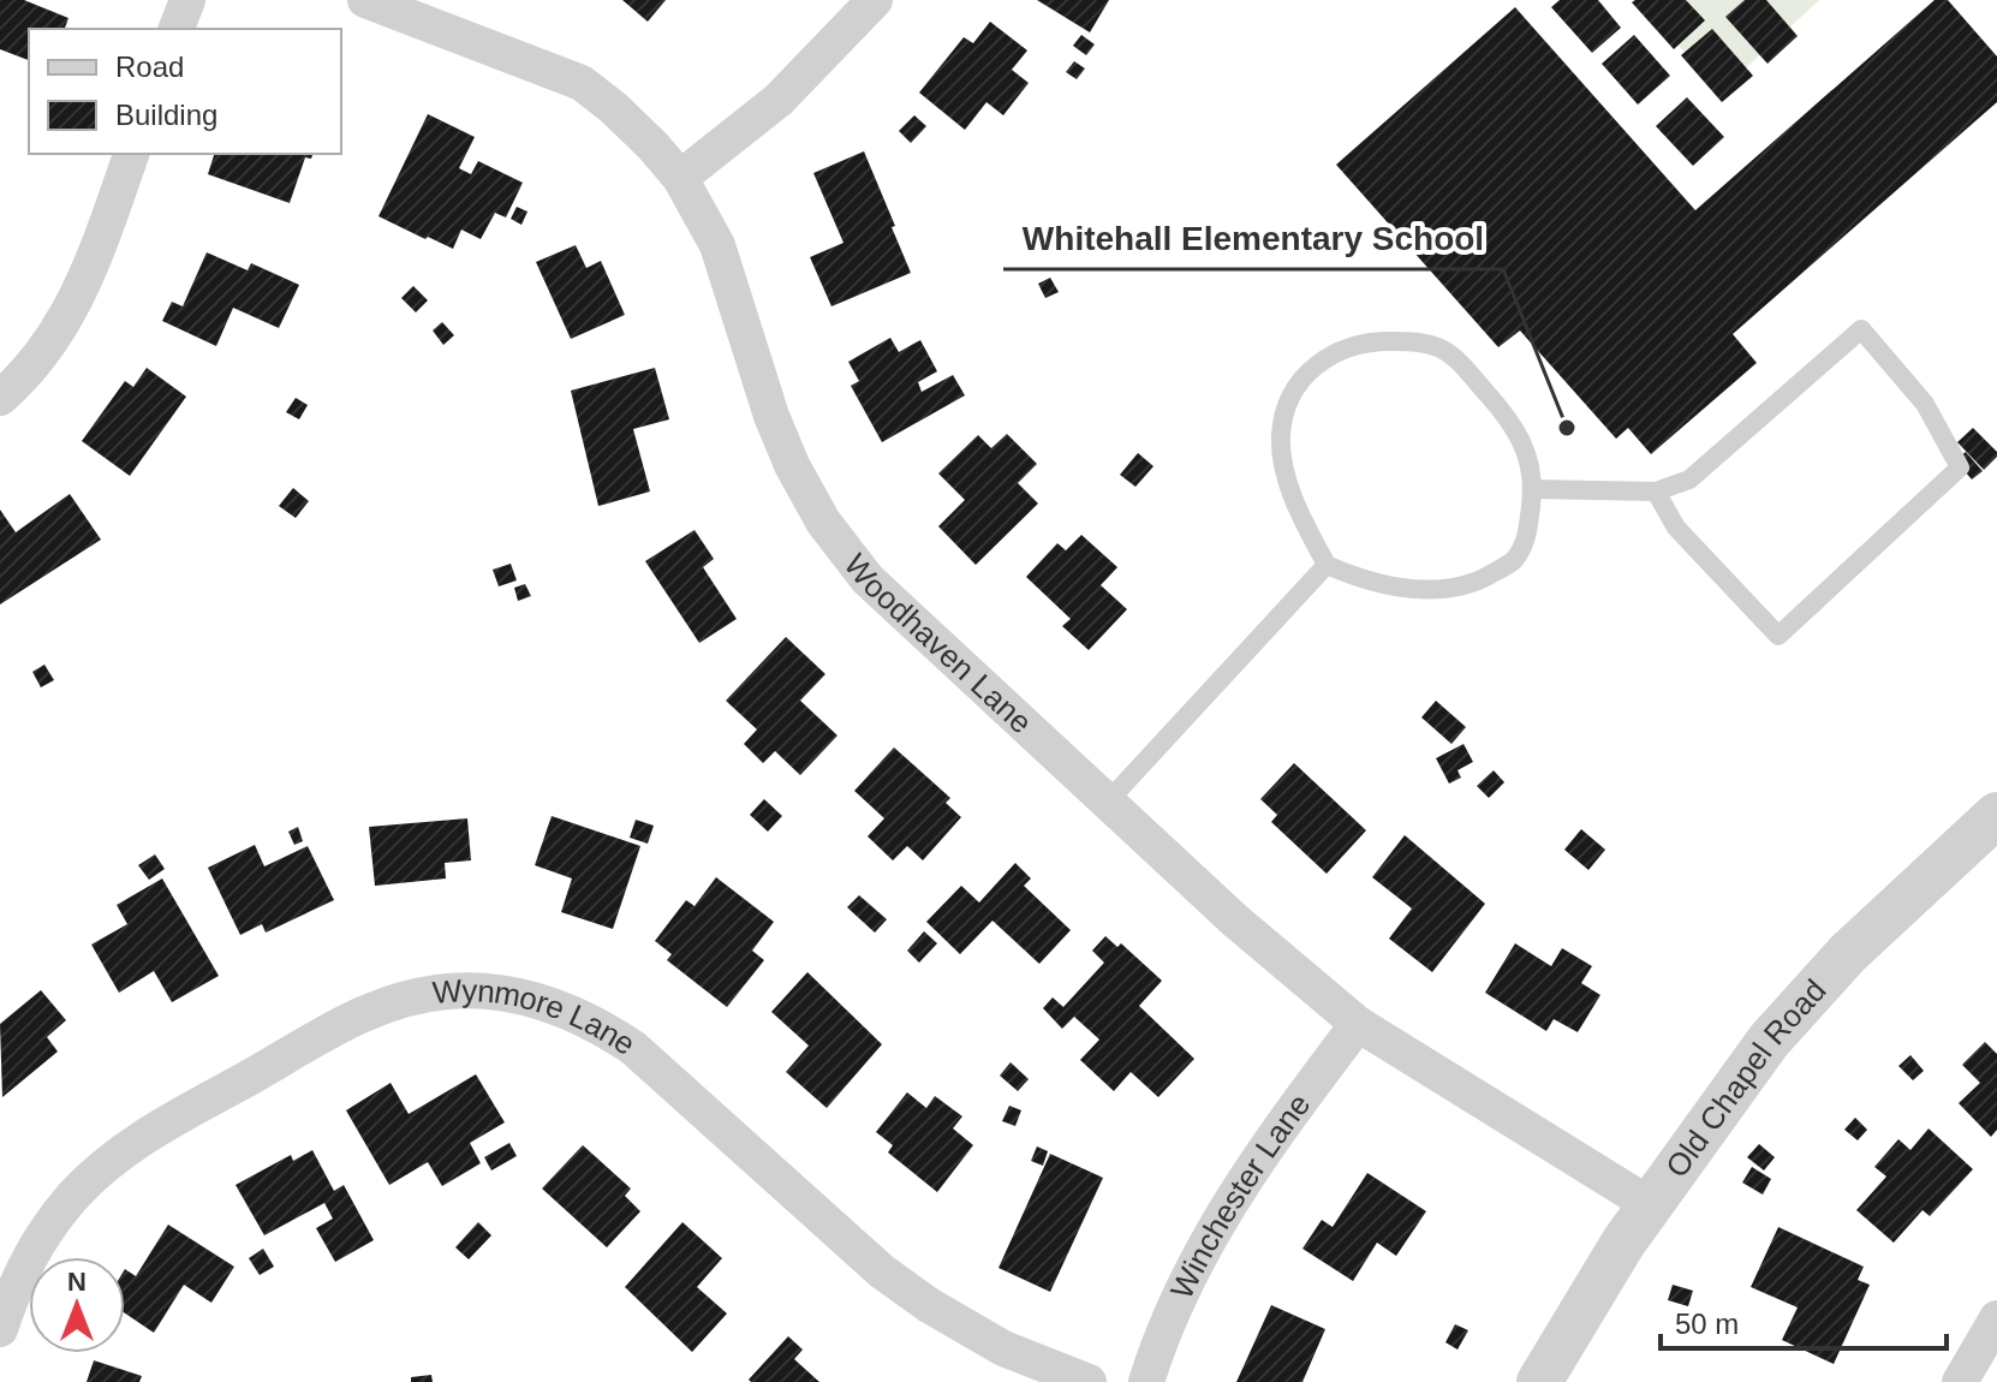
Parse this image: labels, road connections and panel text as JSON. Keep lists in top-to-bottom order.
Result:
{
  "streets": {
    "street": [
      "Woodhaven Lane",
      "Wynmore Lane",
      "Old Chapel Road",
      "Winchester Lane"
    ]
  },
  "crossings": [
    ["Woodhaven Lane", "Old Chapel Road"],
    ["Woodhaven Lane", "Winchester Lane"]
  ],
  "places": ["Whitehall Elementary School"],
  "legend": ["Road", "Building"],
  "scale_bar": "50 m",
  "north": "top"
}
